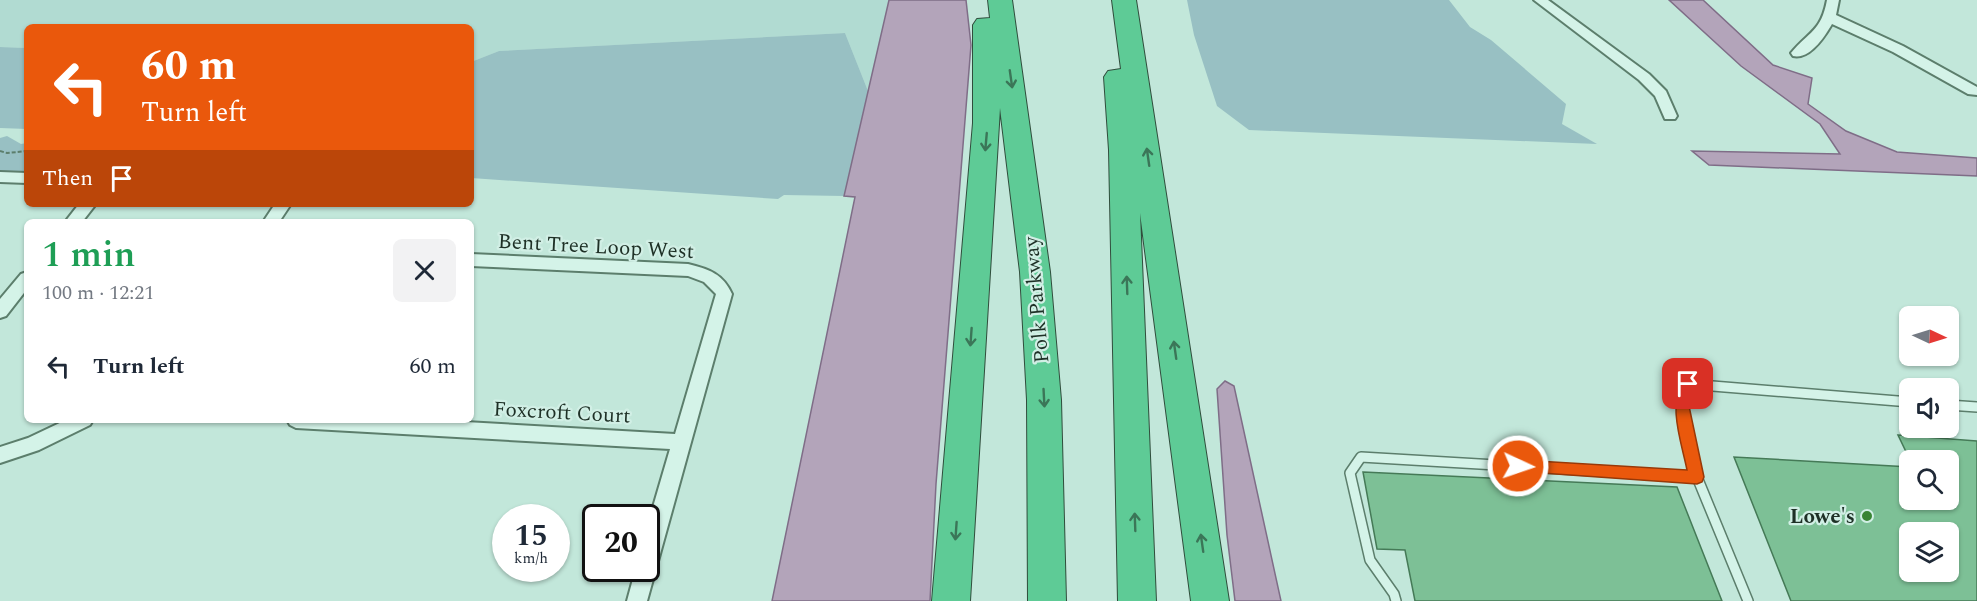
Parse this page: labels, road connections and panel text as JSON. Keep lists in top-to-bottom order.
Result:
{
  "streets": {
    "highway": ["Polk Parkway"],
    "street": ["Bent Tree Loop West", "Foxcroft Court"]
  },
  "crossings": [
    ["Bent Tree Loop West", "Foxcroft Court"]
  ],
  "places": ["Lowe's"],
  "north": "right",
  "page": {
    "turn": ["60 m", "Turn left"],
    "then": "Then",
    "heading": ["1 min", "100 m · 12:21"],
    "list": [
      {
        "name": "Turn left",
        "value": "60 m"
      }
    ],
    "speed": "15 km/h",
    "limit": "20"
  }
}
